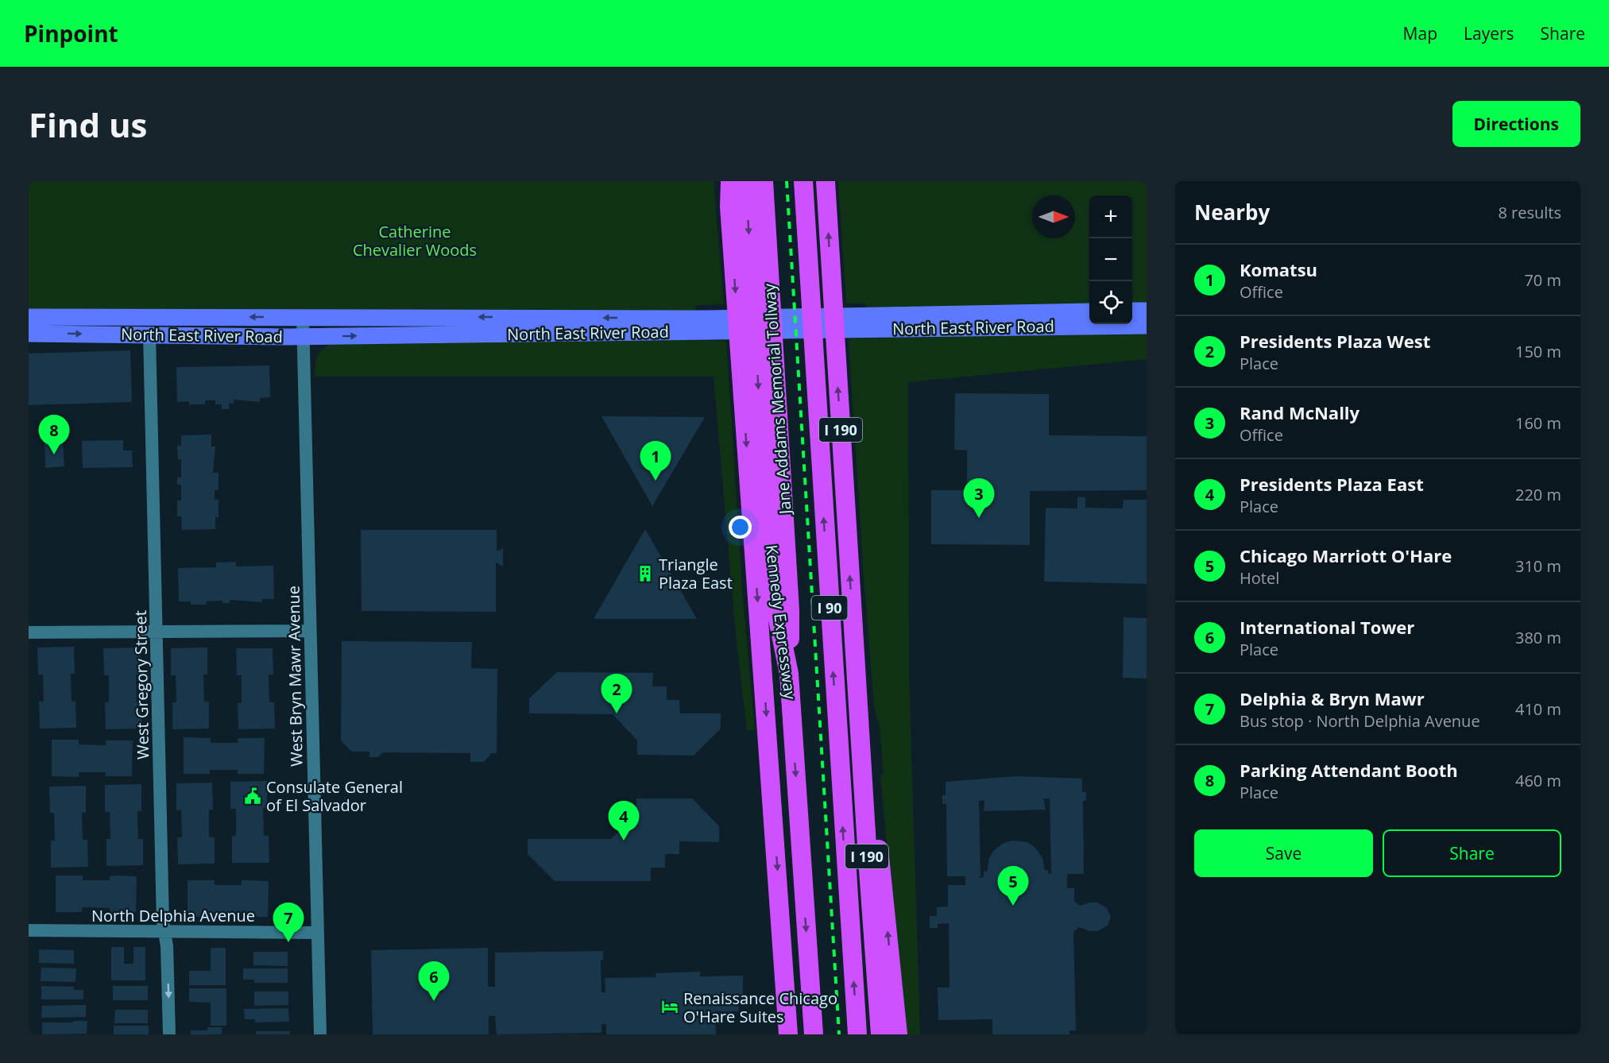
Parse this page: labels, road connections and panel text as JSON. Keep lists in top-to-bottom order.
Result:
{
  "streets": {
    "highway": [
      "Jane Addams Memorial Tollway",
      "I 190",
      "I 90",
      "Kennedy Expressway"
    ],
    "main road": ["North East River Road"],
    "street": ["West Bryn Mawr Avenue", "West Gregory Street", "North Delphia Avenue"]
  },
  "crossings": [
    ["North East River Road", "West Bryn Mawr Avenue"],
    ["North East River Road", "West Gregory Street"],
    ["Jane Addams Memorial Tollway", "Kennedy Expressway"],
    ["West Bryn Mawr Avenue", "North Delphia Avenue"],
    ["West Gregory Street", "North Delphia Avenue"]
  ],
  "parks": ["Catherine Chevalier Woods"],
  "places": {
    "building": ["Triangle Plaza East"],
    "public building": ["Consulate General of El Salvador"],
    "hotel": ["Renaissance Chicago O'Hare Suites"]
  },
  "north": "right",
  "page": {
    "header": "Pinpoint",
    "nav": ["Map", "Layers", "Share"],
    "buttons": [
      "Directions",
      ["Save", "Share"]
    ],
    "title": "Find us",
    "heading": ["Nearby", "8 results"],
    "map_buttons": ["+", "−"],
    "list": [
      {
        "mark": "1",
        "name": "Komatsu",
        "note": "Office",
        "value": "70 m"
      },
      {
        "mark": "2",
        "name": "Presidents Plaza West",
        "note": "Place",
        "value": "150 m"
      },
      {
        "mark": "3",
        "name": "Rand McNally",
        "note": "Office",
        "value": "160 m"
      },
      {
        "mark": "4",
        "name": "Presidents Plaza East",
        "note": "Place",
        "value": "220 m"
      },
      {
        "mark": "5",
        "name": "Chicago Marriott O'Hare",
        "note": "Hotel",
        "value": "310 m"
      },
      {
        "mark": "6",
        "name": "International Tower",
        "note": "Place",
        "value": "380 m"
      },
      {
        "mark": "7",
        "name": "Delphia & Bryn Mawr",
        "note": "Bus stop · North Delphia Avenue",
        "value": "410 m"
      },
      {
        "mark": "8",
        "name": "Parking Attendant Booth",
        "note": "Place",
        "value": "460 m"
      }
    ],
    "pins": [
      "8",
      "1",
      "3",
      "2",
      "4",
      "5",
      "7",
      "6"
    ]
  }
}
